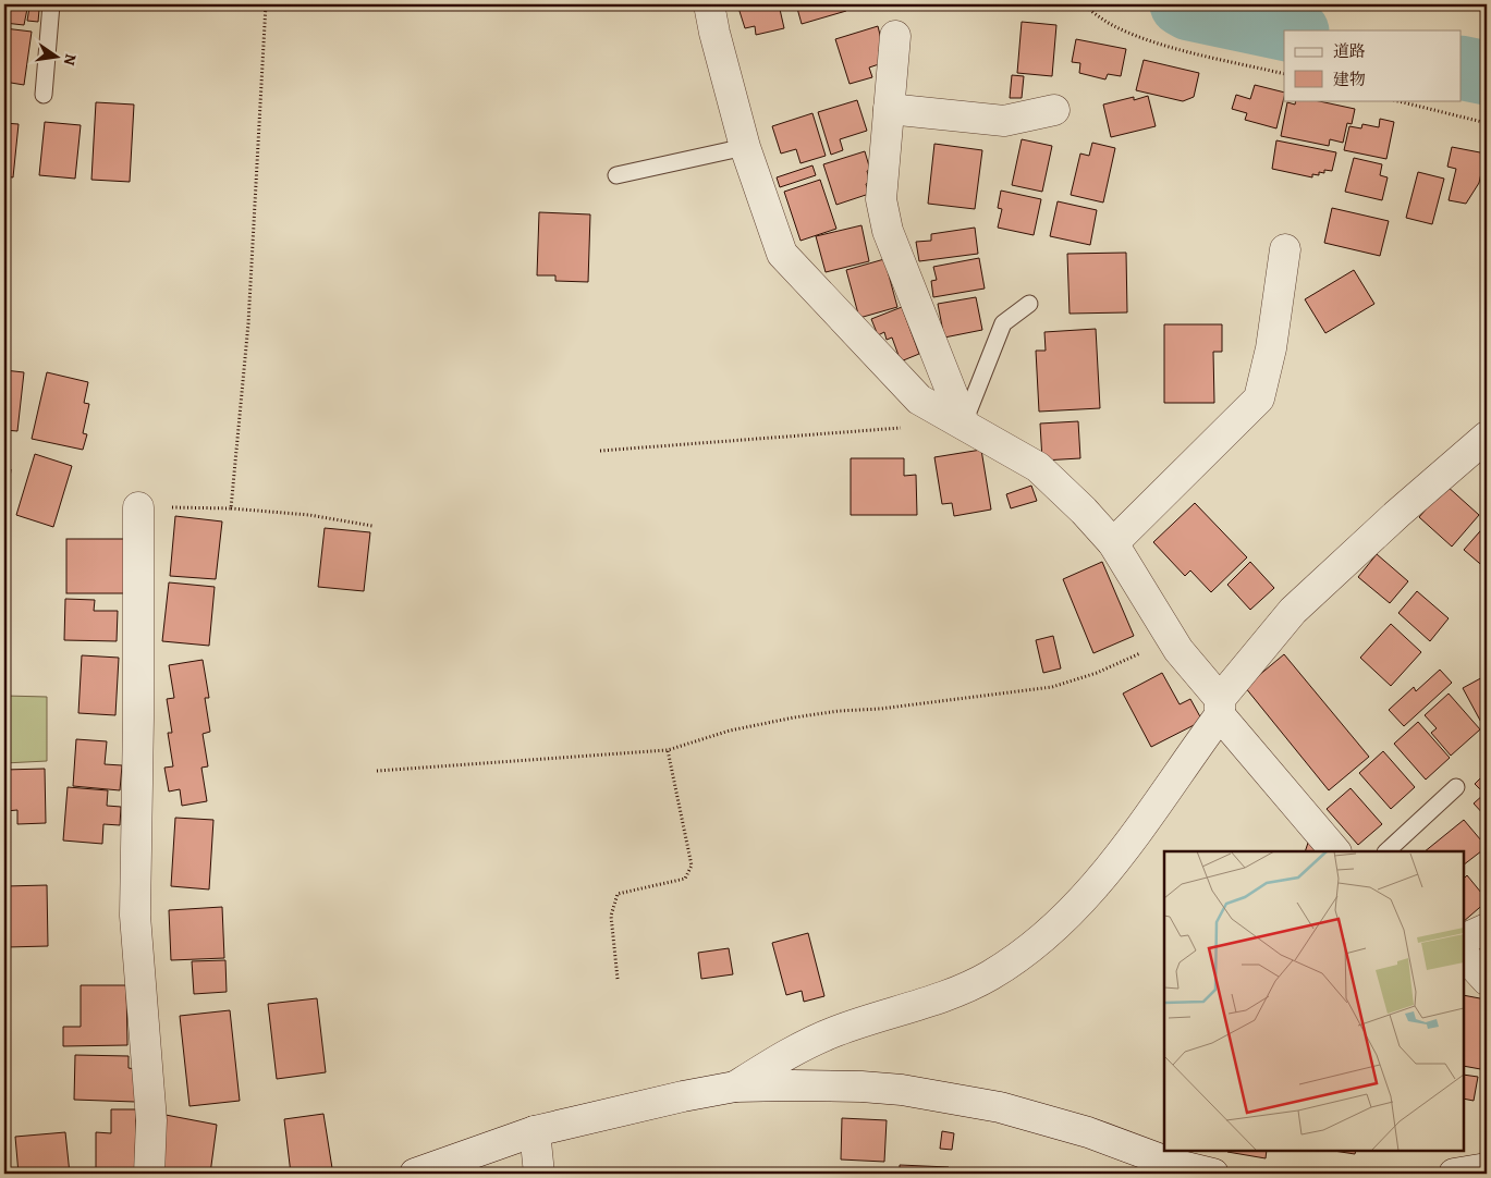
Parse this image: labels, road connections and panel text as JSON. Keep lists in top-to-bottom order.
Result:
{
  "legend": ["道路", "建物"],
  "north": "right"
}
